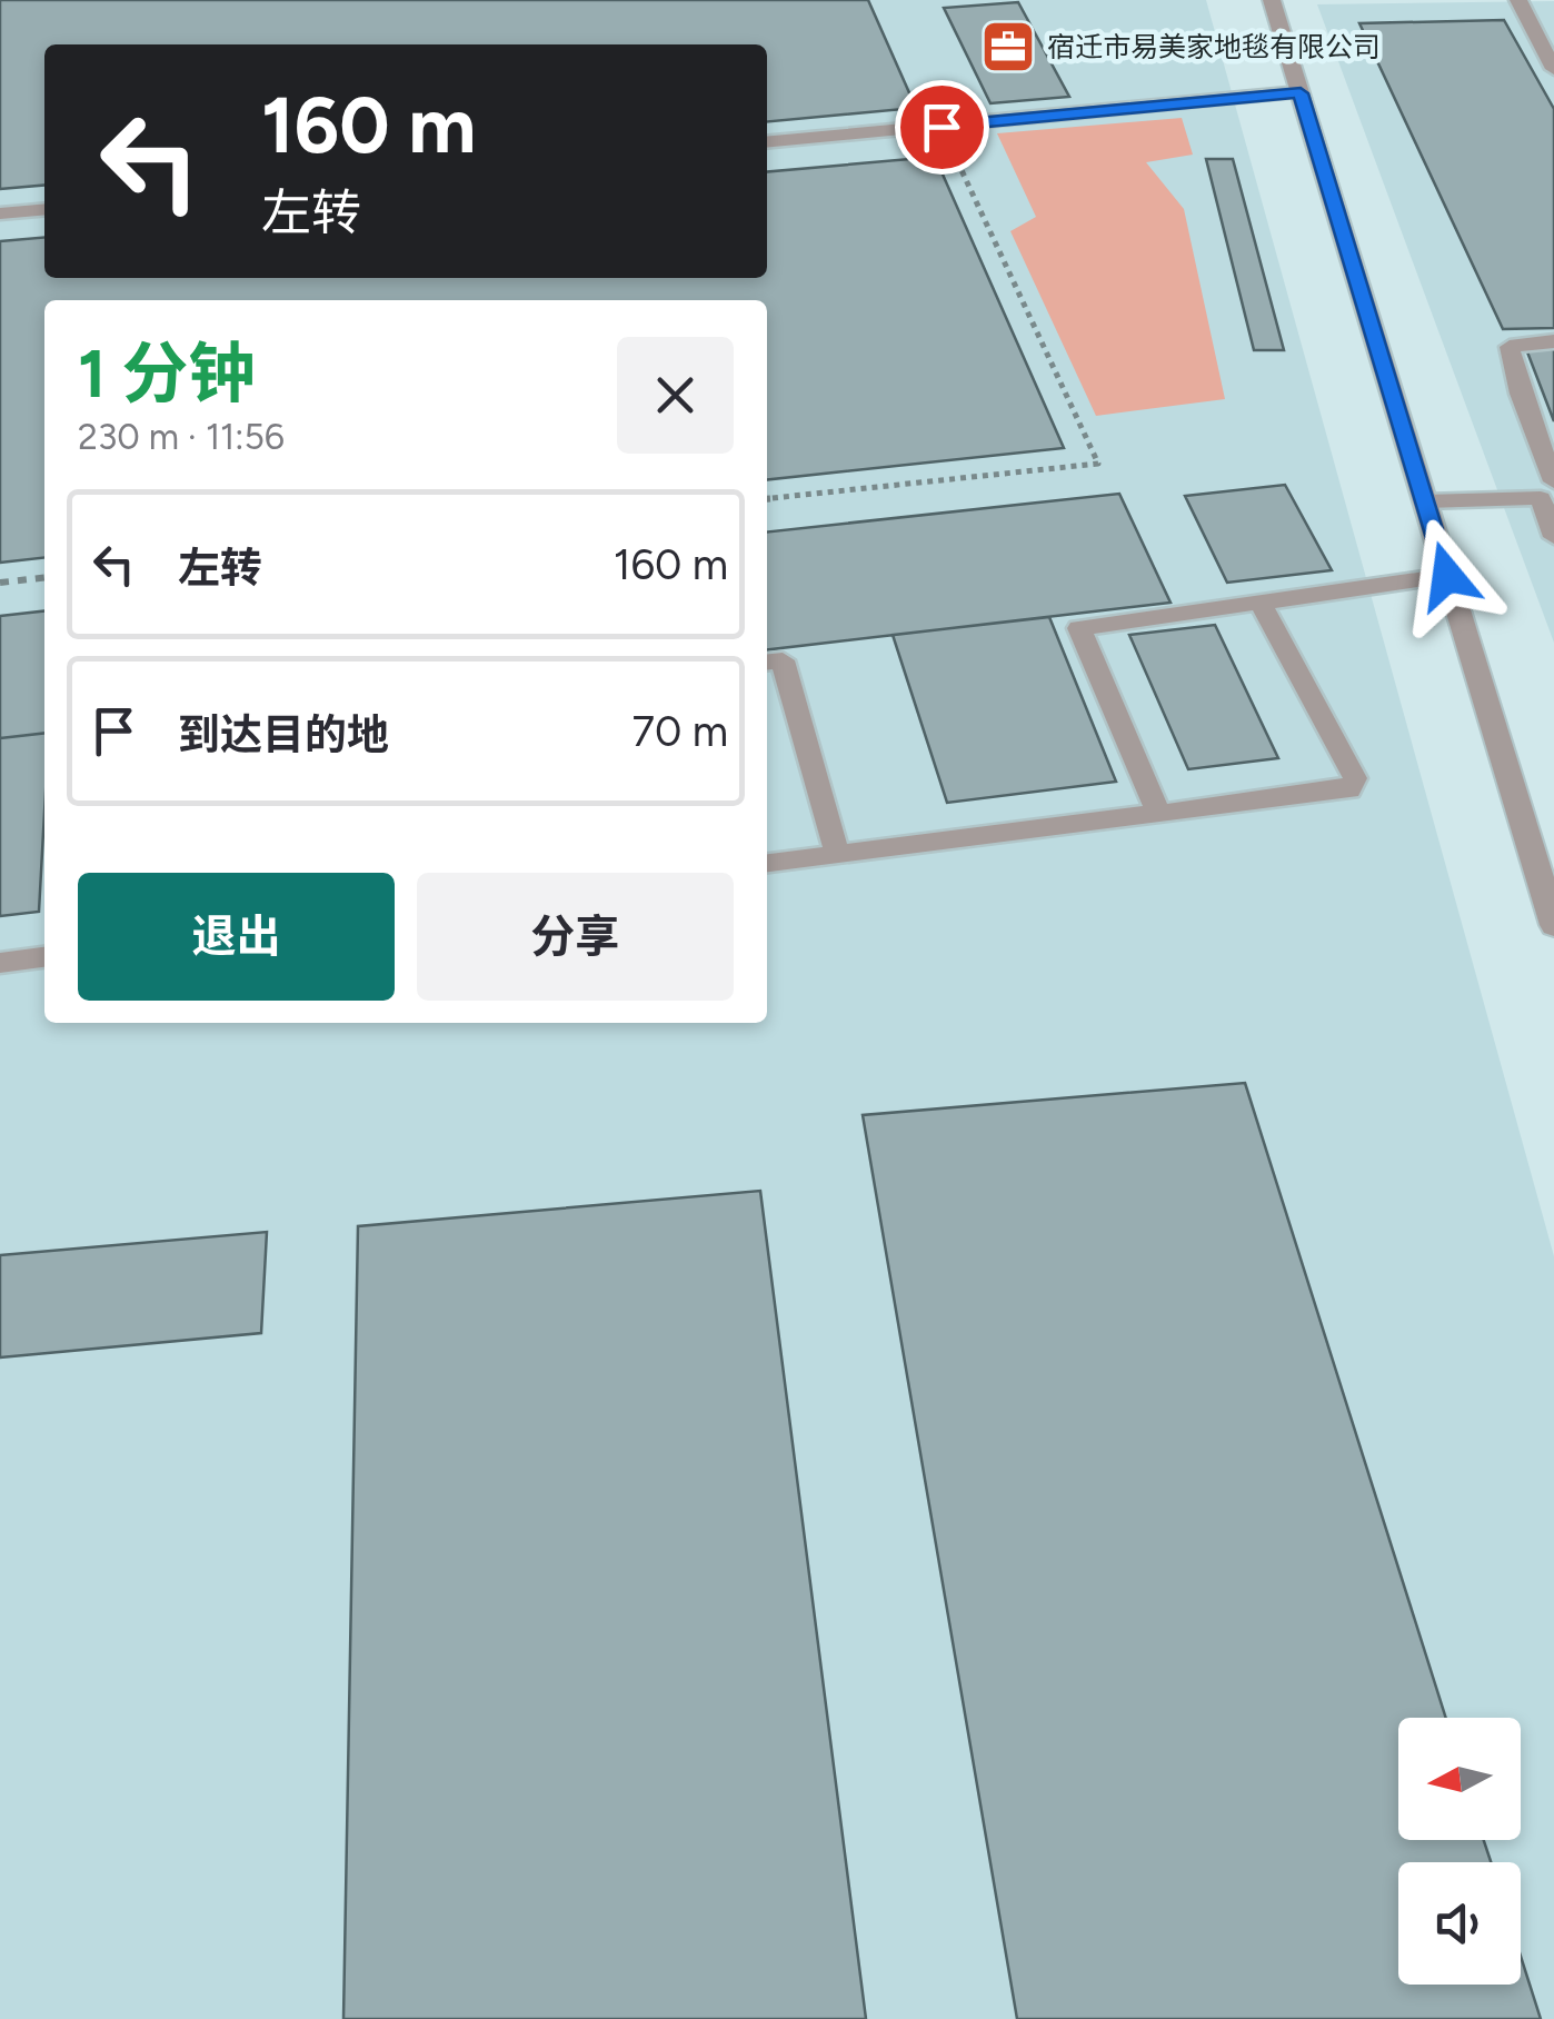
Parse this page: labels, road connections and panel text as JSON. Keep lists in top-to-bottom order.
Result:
{
  "places": {
    "office": ["宿迁市易美家地毯有限公司"]
  },
  "north": "left",
  "page": {
    "turn": ["160 m", "左转"],
    "heading": ["1 分钟", "230 m · 11:56"],
    "list": [
      {
        "name": "左转",
        "value": "160 m"
      },
      {
        "name": "到达目的地",
        "value": "70 m"
      }
    ],
    "buttons": ["退出", "分享"]
  }
}
